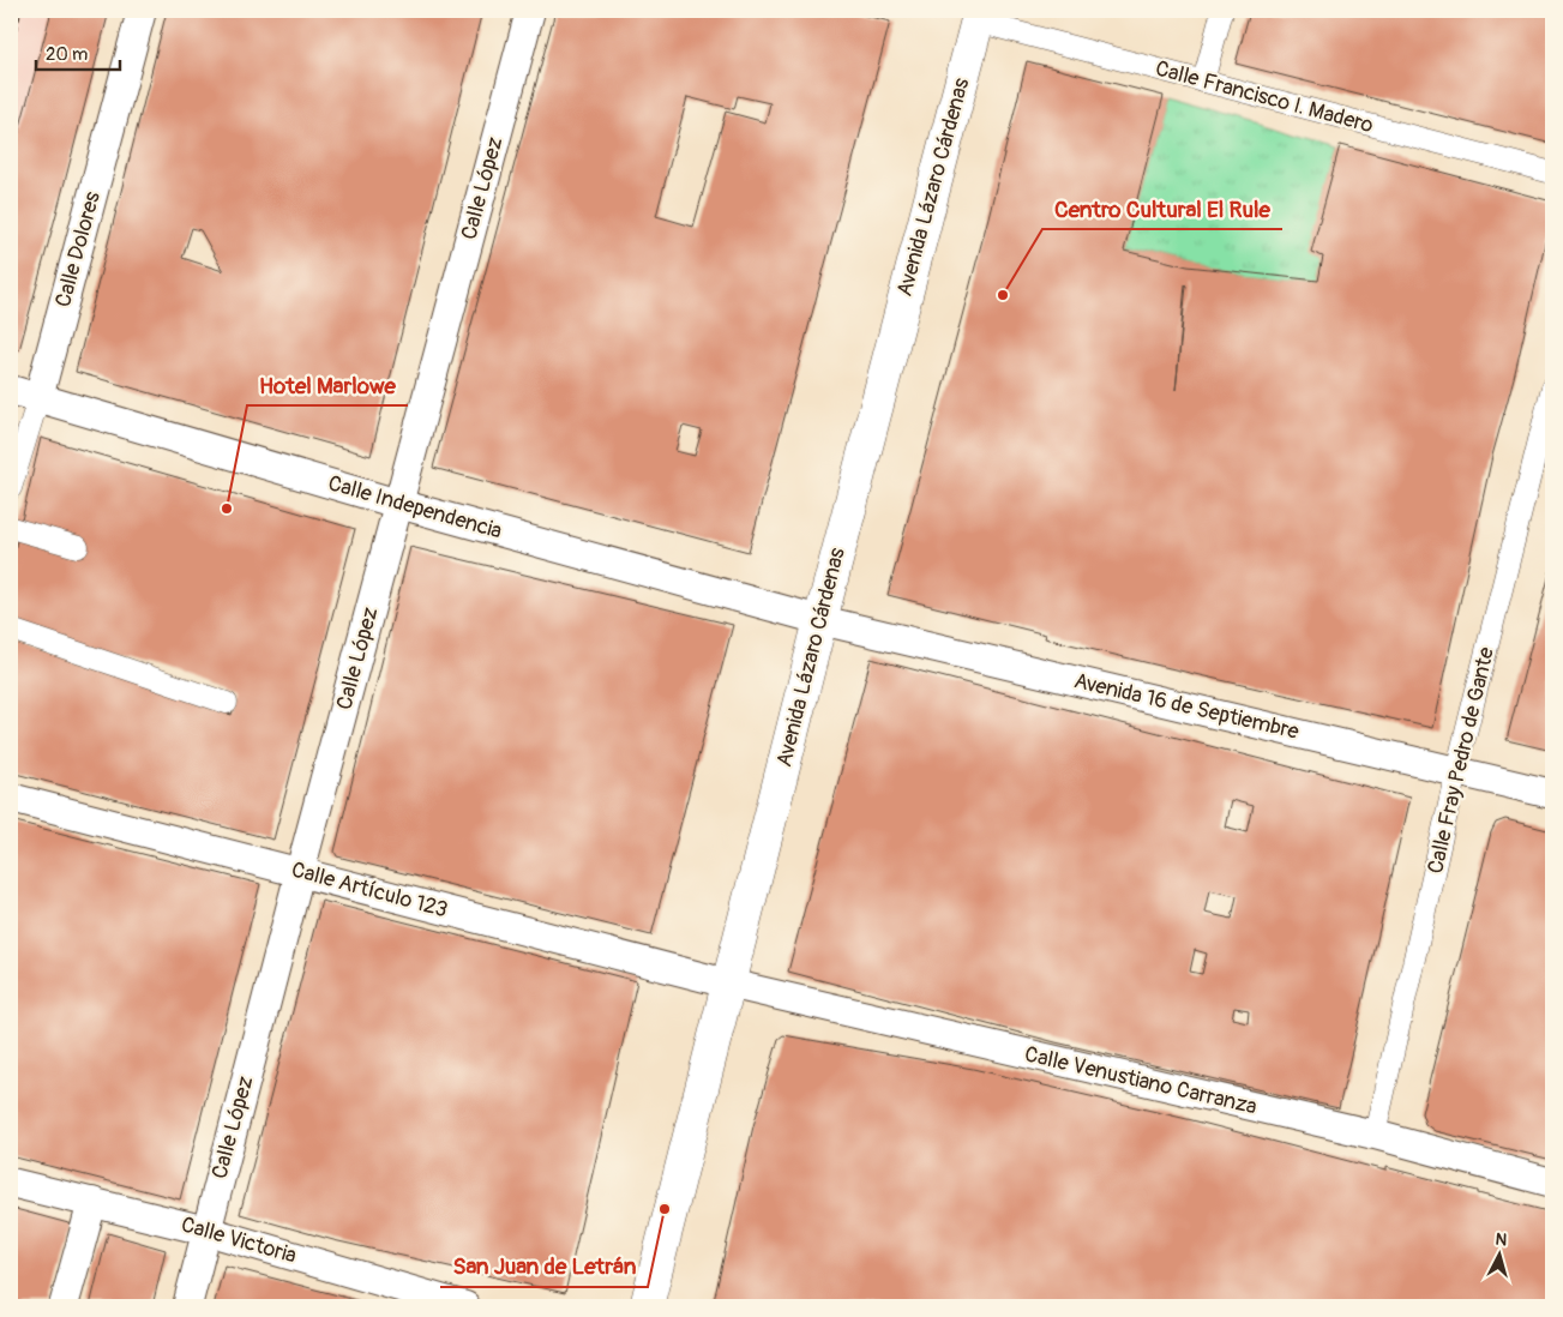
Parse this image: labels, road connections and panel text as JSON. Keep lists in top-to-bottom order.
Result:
{
  "streets": {
    "main road": ["Avenida Lázaro Cárdenas"],
    "street": [
      "Calle Francisco I. Madero",
      "Calle López",
      "Calle Dolores",
      "Calle Independencia",
      "Avenida 16 de Septiembre",
      "Calle Fray Pedro de Gante",
      "Calle Artículo 123",
      "Calle Venustiano Carranza",
      "Calle Victoria"
    ]
  },
  "crossings": [
    ["Calle Francisco I. Madero", "Avenida Lázaro Cárdenas"],
    ["Avenida Lázaro Cárdenas", "Calle Independencia"],
    ["Avenida Lázaro Cárdenas", "Avenida 16 de Septiembre"],
    ["Avenida Lázaro Cárdenas", "Calle Artículo 123"],
    ["Avenida Lázaro Cárdenas", "Calle Venustiano Carranza"],
    ["Calle López", "Calle Independencia"],
    ["Calle López", "Calle Artículo 123"],
    ["Calle López", "Calle Victoria"],
    ["Calle Dolores", "Calle Independencia"],
    ["Calle Independencia", "Avenida 16 de Septiembre"],
    ["Avenida 16 de Septiembre", "Calle Fray Pedro de Gante"],
    ["Calle Fray Pedro de Gante", "Calle Venustiano Carranza"],
    ["Calle Artículo 123", "Calle Venustiano Carranza"]
  ],
  "places": ["Centro Cultural El Rule", "Hotel Marlowe", "San Juan de Letrán"],
  "scale_bar": "20 m",
  "north": "top"
}
